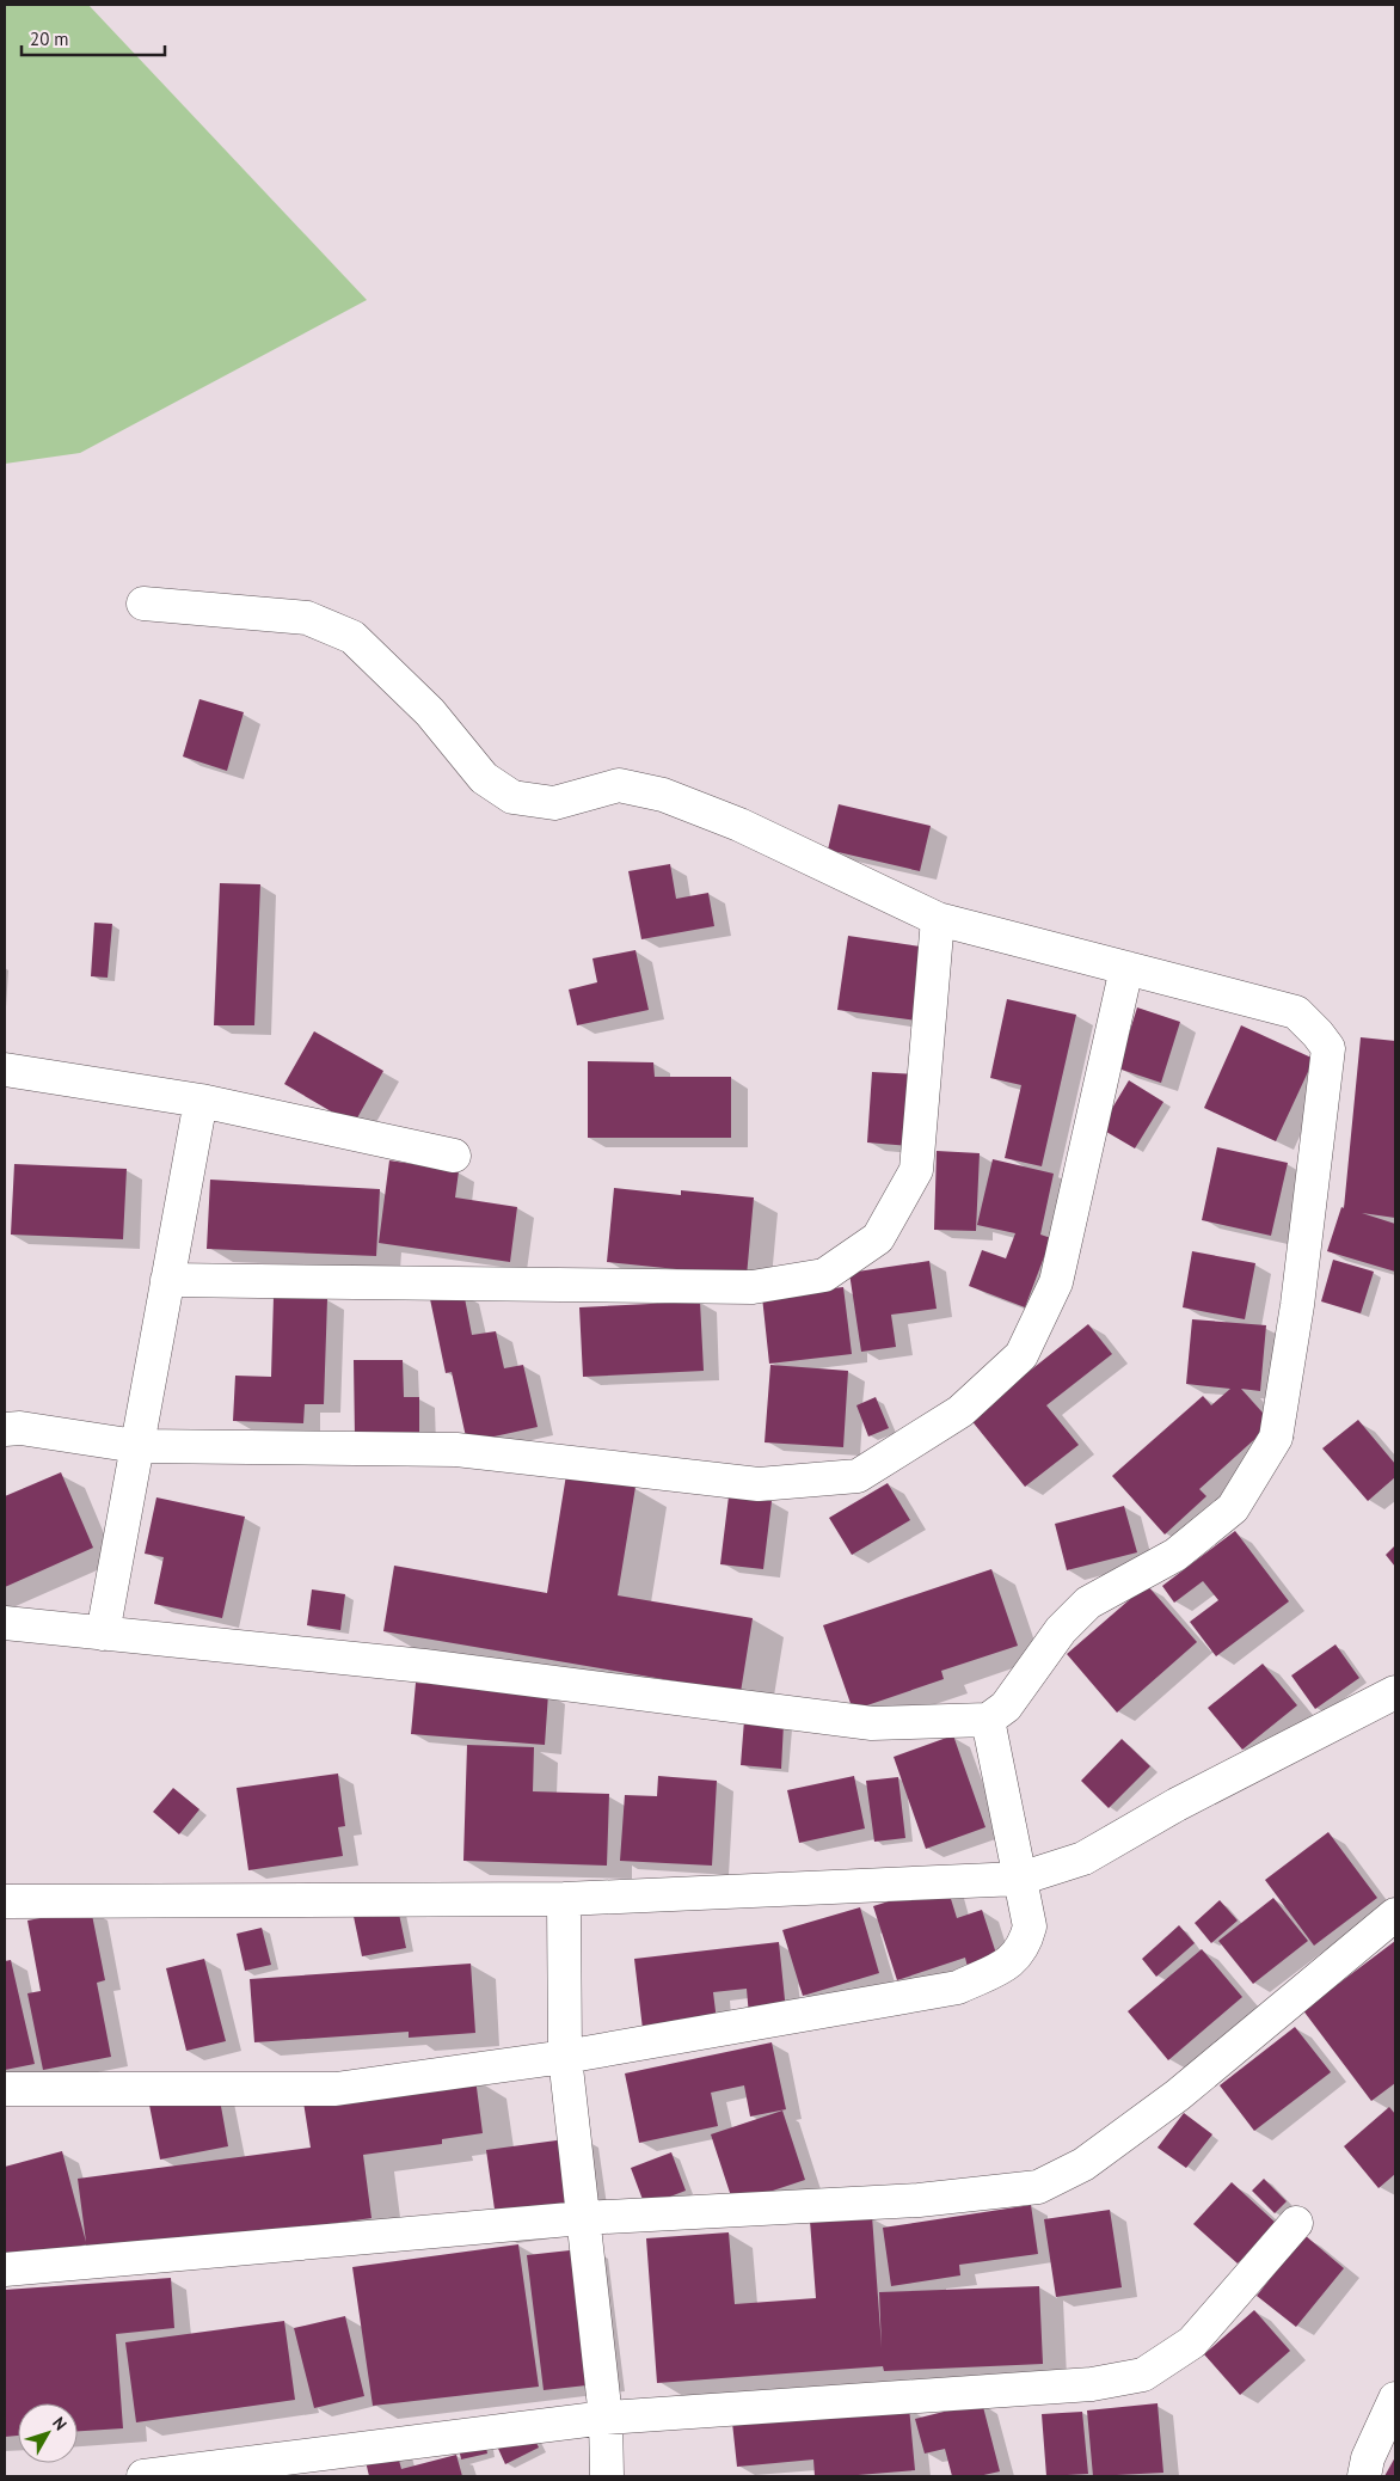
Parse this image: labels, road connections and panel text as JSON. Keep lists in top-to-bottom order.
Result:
{
  "scale_bar": "20 m",
  "north": "top right"
}
